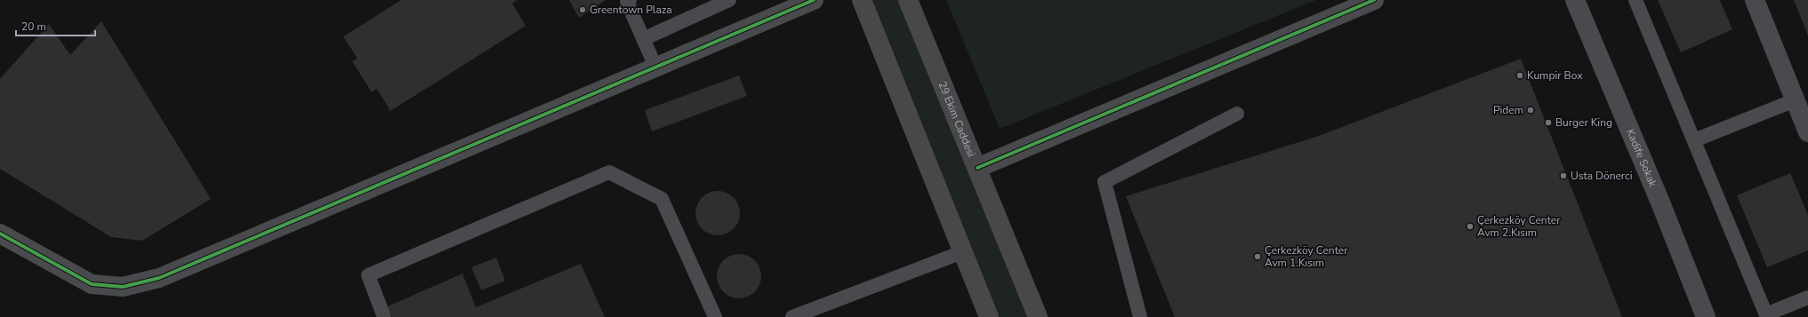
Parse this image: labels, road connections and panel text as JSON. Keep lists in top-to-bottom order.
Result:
{
  "streets": {
    "main road": ["29 Ekim Caddesi"],
    "street": ["Kadife Sokak"]
  },
  "places": [
    "Greentown Plaza",
    "Kumpir Box",
    "Pidem",
    "Burger King",
    "Usta Dönerci",
    "Çerkezköy Center Avm 2.Kısım",
    "Çerkezköy Center Avm 1.Kısım"
  ],
  "scale_bar": "20 m"
}
